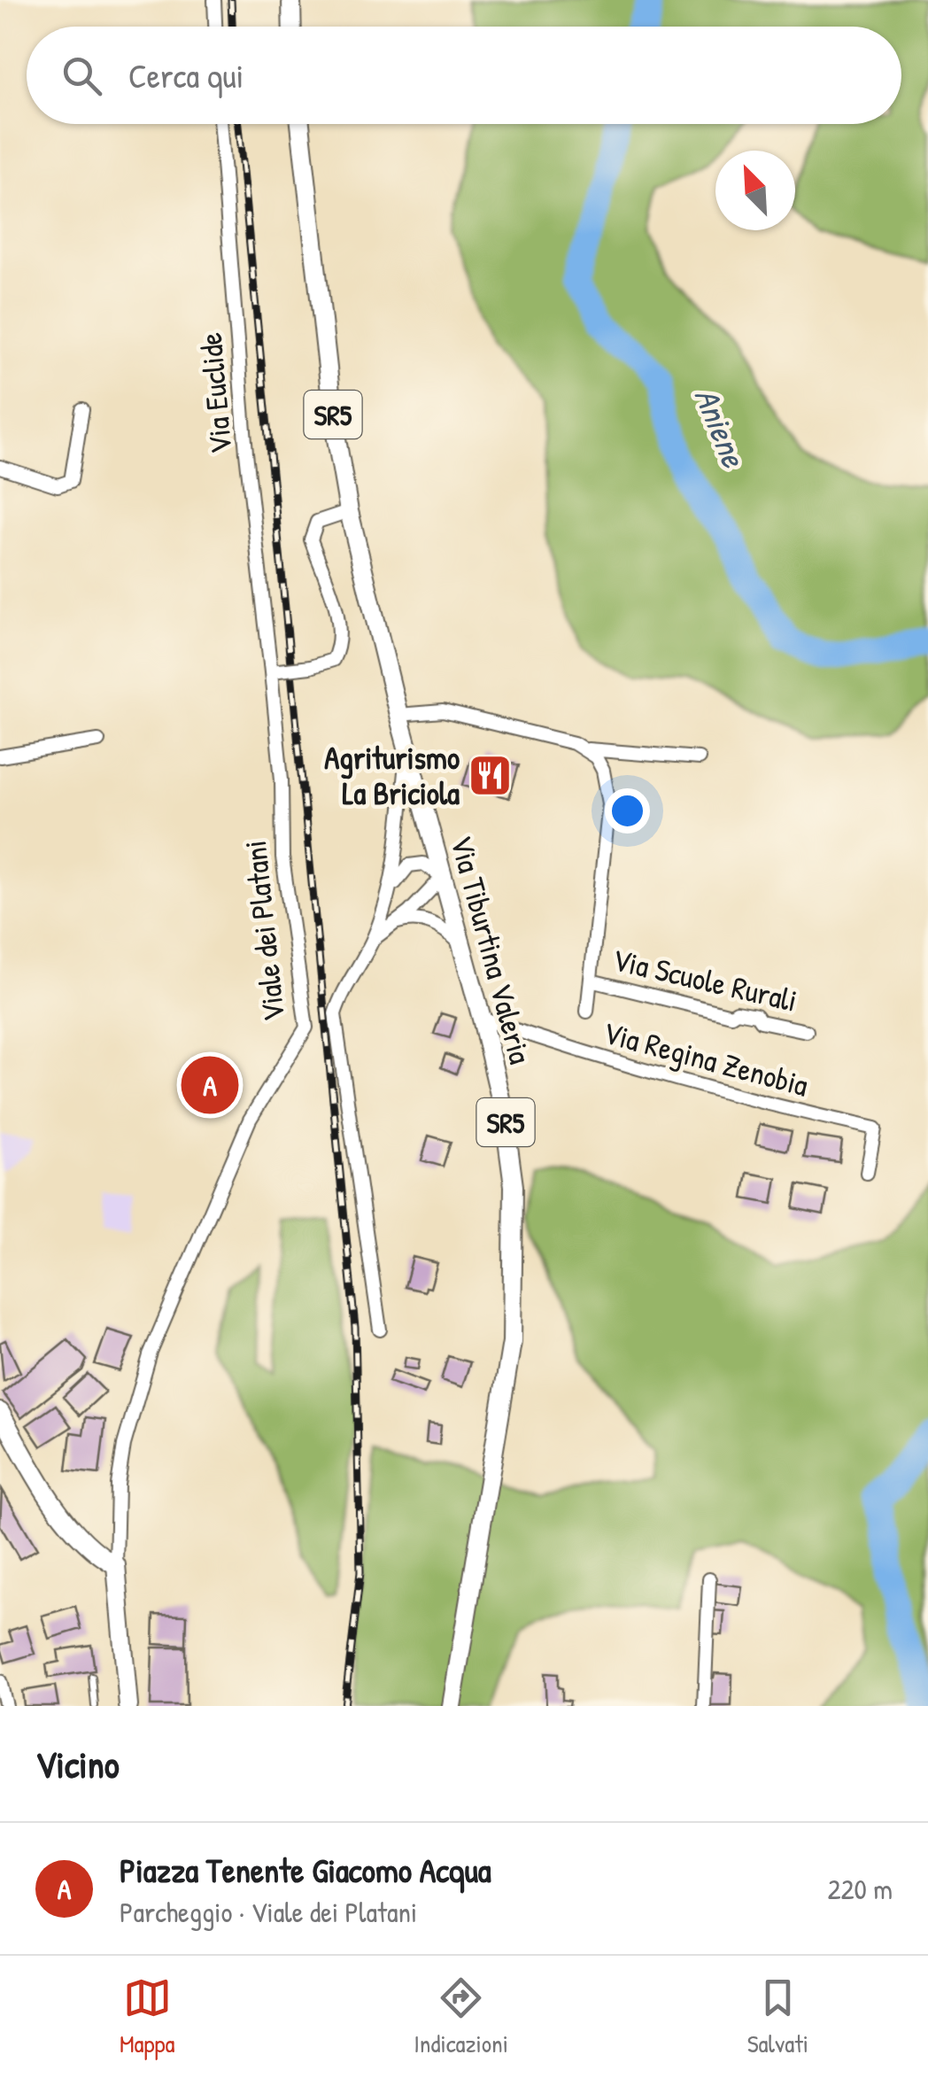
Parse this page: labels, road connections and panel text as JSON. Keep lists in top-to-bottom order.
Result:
{
  "streets": {
    "main road": ["SR5", "Viale dei Platani", "Via Tiburtina Valeria"],
    "street": ["Via Euclide", "Via Scuole Rurali", "Via Regina Zenobia"]
  },
  "crossings": [
    ["Via Euclide", "Viale dei Platani"],
    ["Via Tiburtina Valeria", "Via Regina Zenobia"]
  ],
  "water": ["Aniene"],
  "places": {
    "restaurant": ["Agriturismo La Briciola"]
  },
  "north": "top left",
  "page": {
    "search": "Cerca qui",
    "pins": "A",
    "heading": "Vicino",
    "list": [
      {
        "mark": "A",
        "name": "Piazza Tenente Giacomo Acqua",
        "note": "Parcheggio · Viale dei Platani",
        "value": "220 m"
      }
    ],
    "nav": ["Mappa", "Indicazioni", "Salvati"]
  }
}
